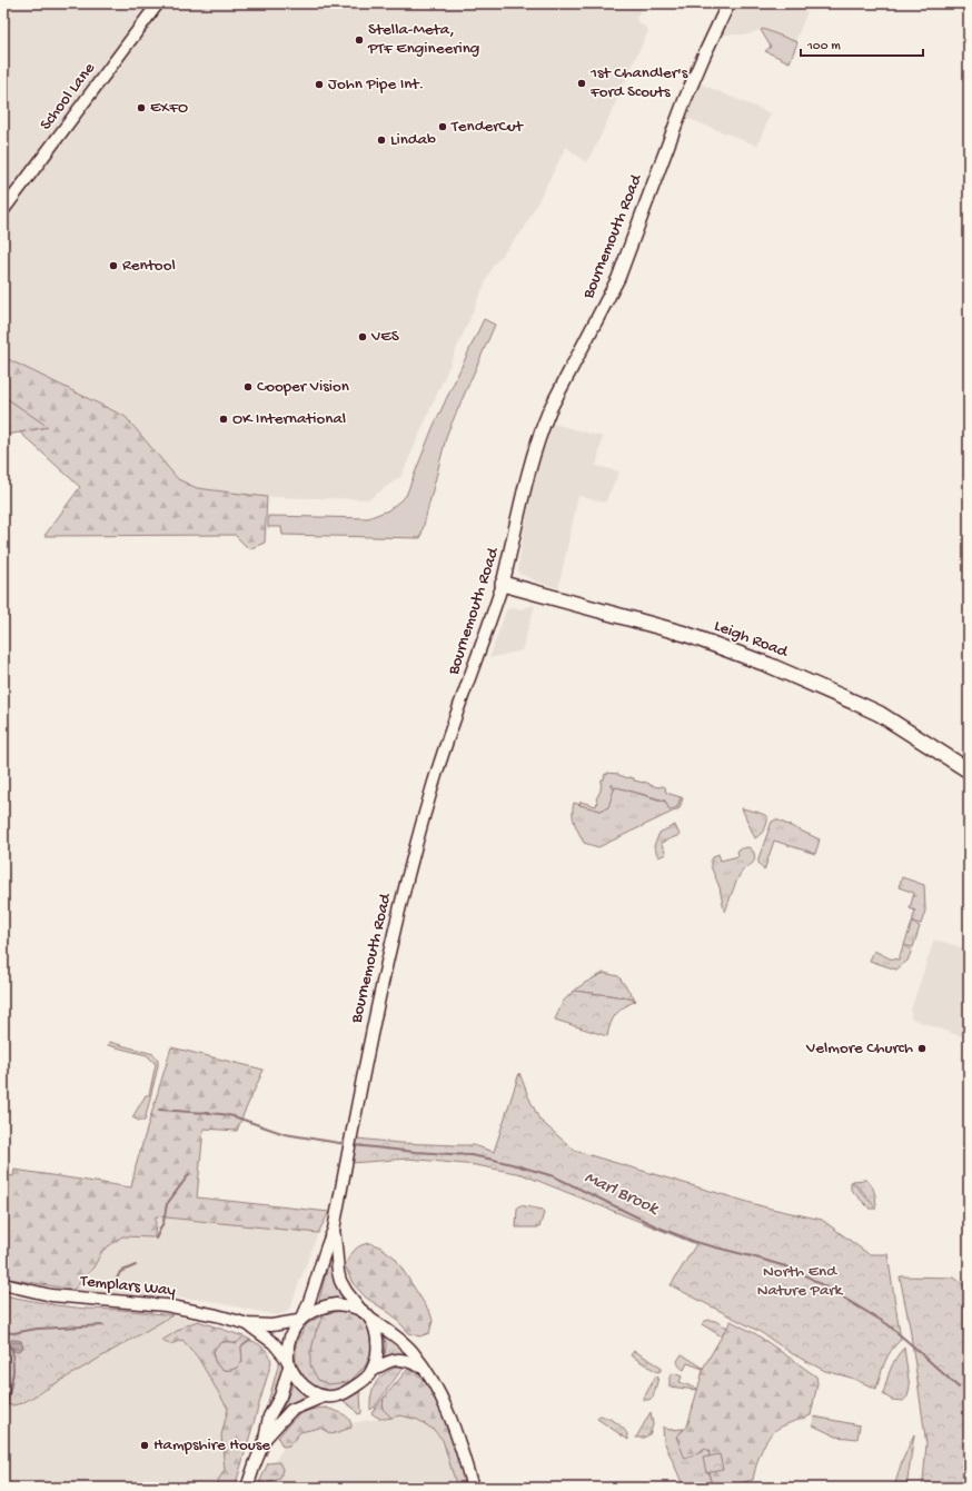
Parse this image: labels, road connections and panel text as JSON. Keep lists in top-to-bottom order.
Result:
{
  "streets": {
    "main road": ["Bournemouth Road", "Leigh Road"],
    "street": ["School Lane", "Templars Way"]
  },
  "crossings": [
    ["Bournemouth Road", "Leigh Road"],
    ["Bournemouth Road", "Templars Way"]
  ],
  "water": ["Marl Brook"],
  "parks": ["North End Nature Park"],
  "places": [
    "Stella-Meta, PTF Engineering",
    "1st Chandler's Ford Scouts",
    "John Pipe Int.",
    "EXFO",
    "TenderCut",
    "Lindab",
    "Rentool",
    "VES",
    "Cooper Vision",
    "OK International",
    "Velmore Church",
    "Hampshire House"
  ],
  "scale_bar": "100 m"
}
